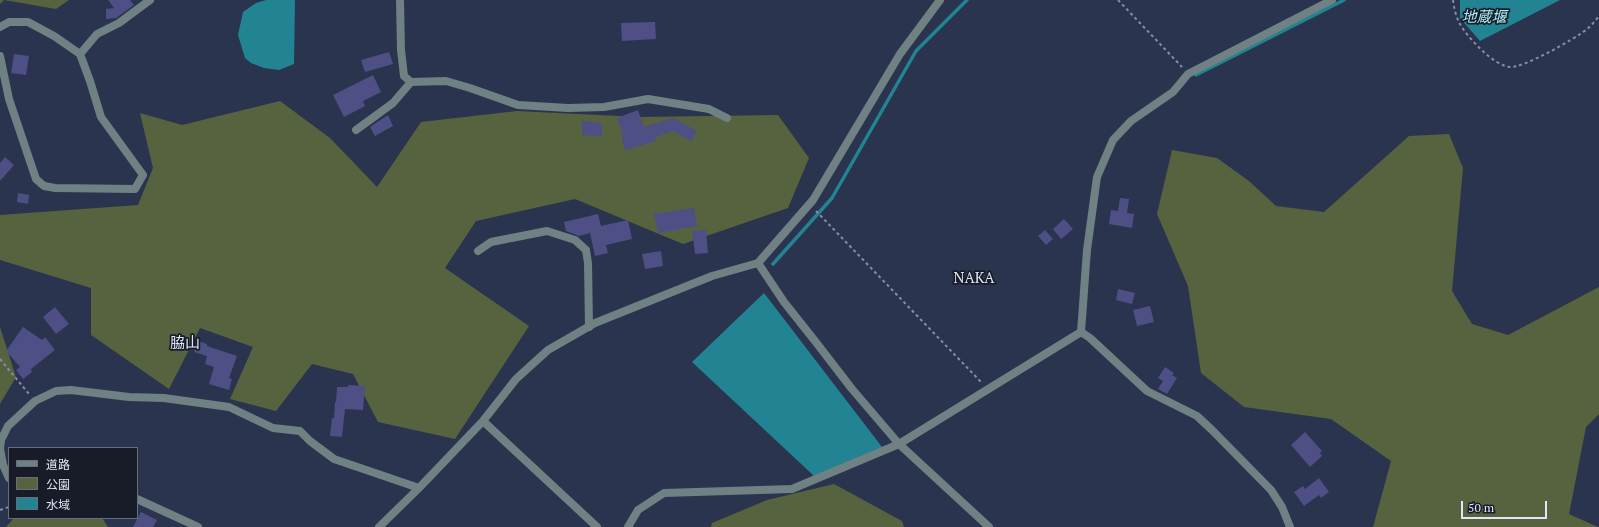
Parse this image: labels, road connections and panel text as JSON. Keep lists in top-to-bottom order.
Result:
{
  "districts": ["NAKA", "脇山"],
  "water": ["地蔵堰"],
  "legend": ["道路", "公園", "水域"],
  "scale_bar": "50 m"
}
